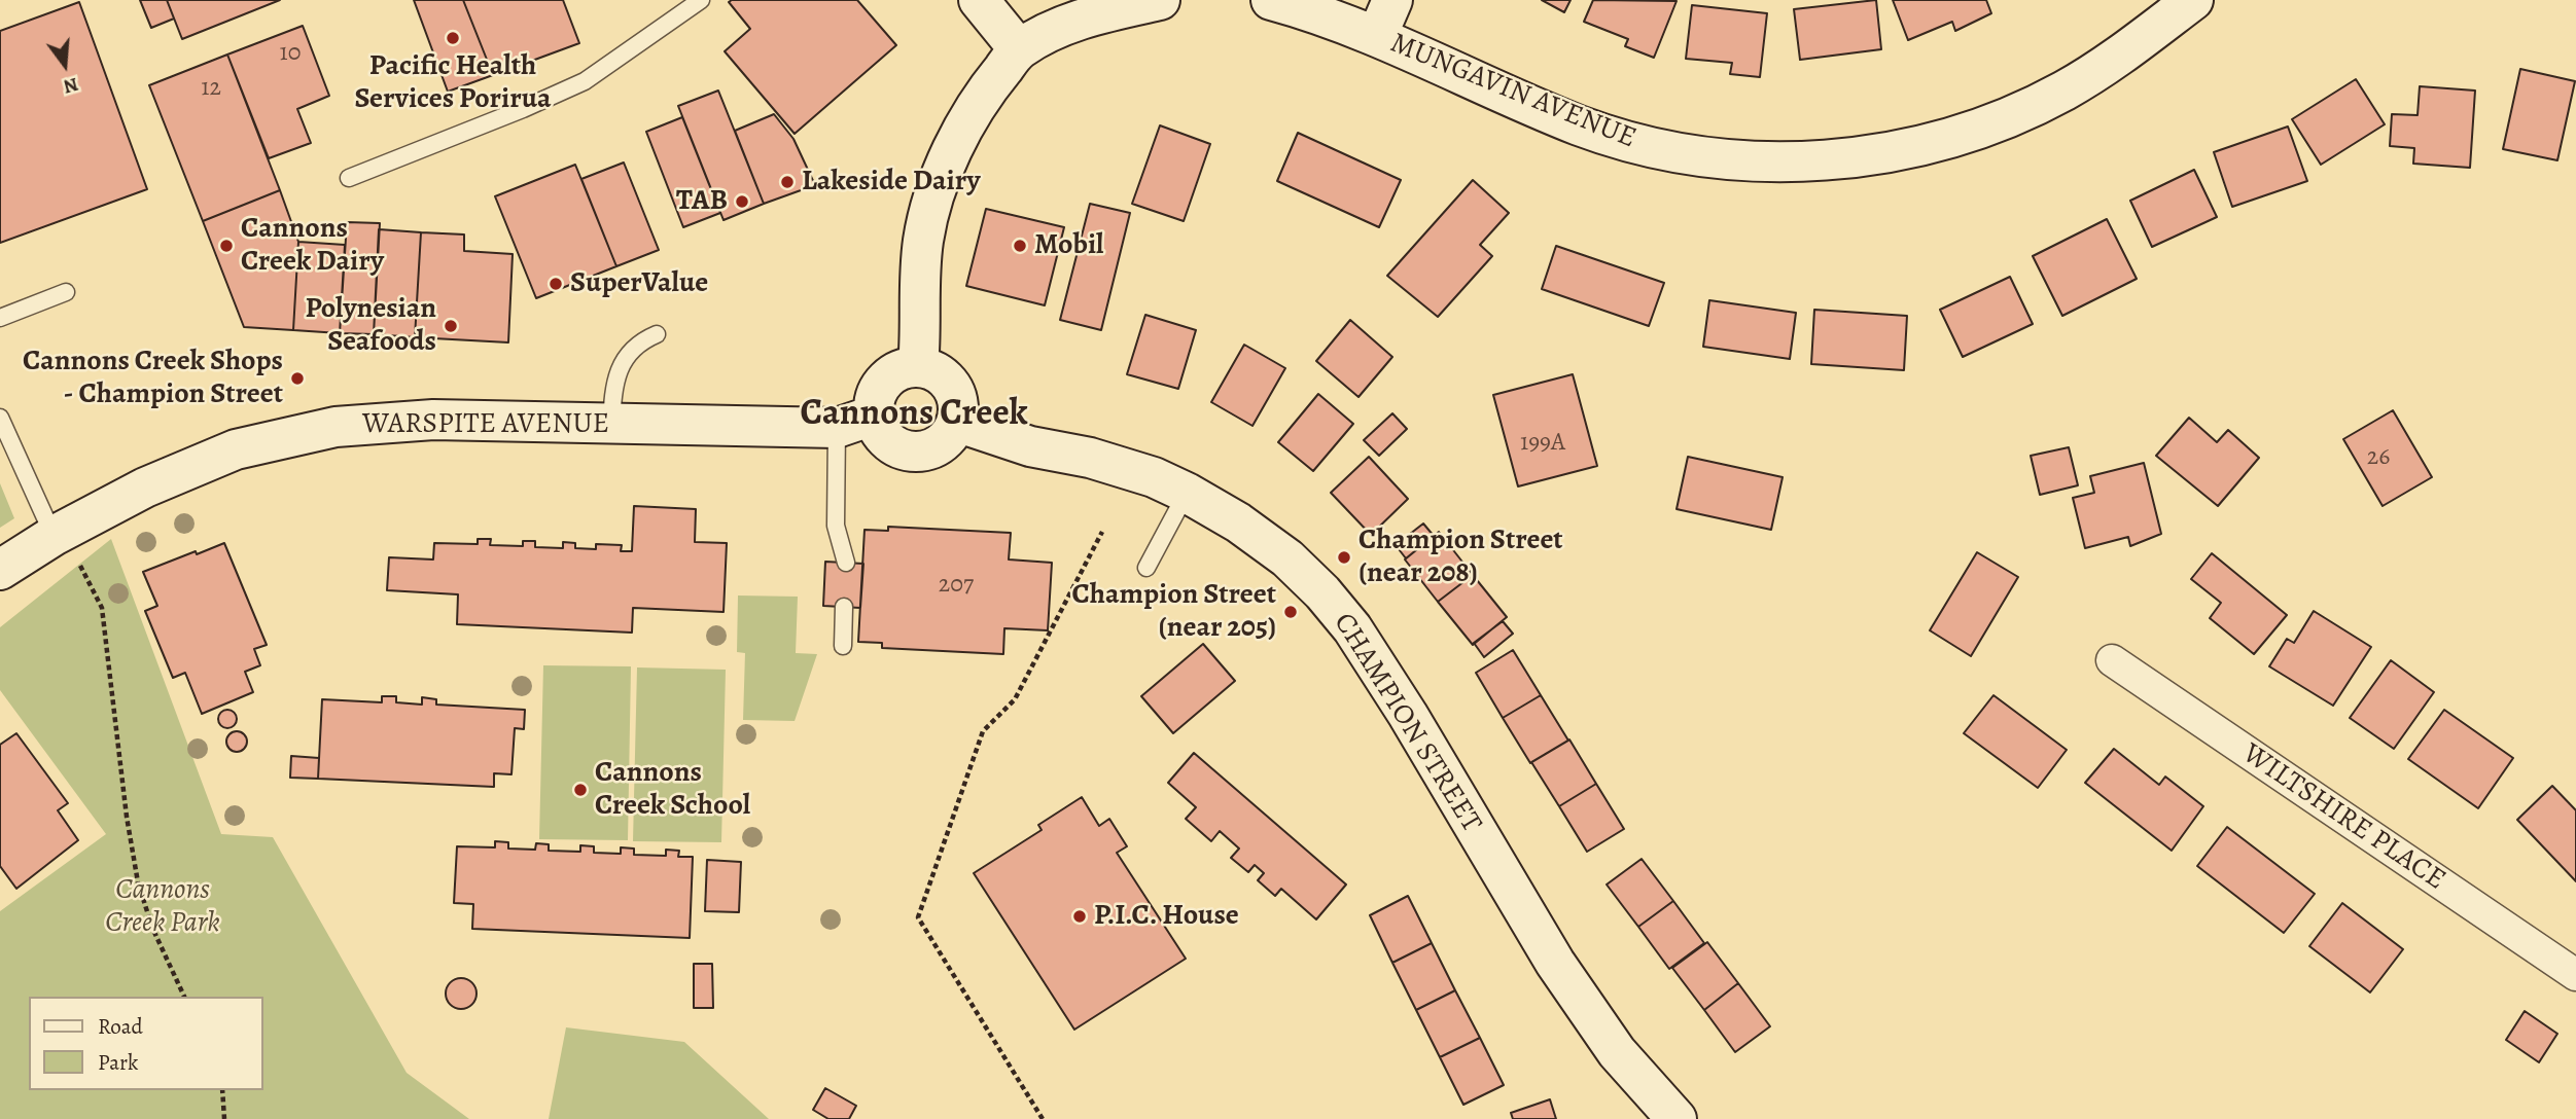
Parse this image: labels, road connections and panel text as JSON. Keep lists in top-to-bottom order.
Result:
{
  "streets": {
    "main road": ["MUNGAVIN AVENUE", "WARSPITE AVENUE", "CHAMPION STREET"],
    "street": ["WILTSHIRE PLACE"]
  },
  "crossings": [
    ["WARSPITE AVENUE", "CHAMPION STREET"]
  ],
  "districts": ["Cannons Creek"],
  "parks": ["Cannons Creek Park"],
  "places": [
    "Pacific Health Services Porirua",
    "Lakeside Dairy",
    "TAB",
    "Cannons Creek Dairy",
    "Mobil",
    "SuperValue",
    "Polynesian Seafoods",
    "Cannons Creek Shops - Champion Street",
    "Champion Street (near 208)",
    "Champion Street (near 205)",
    "Cannons Creek School",
    "P.I.C. House"
  ],
  "house_numbers": [
    "10",
    "12",
    "199A",
    "26",
    "207"
  ],
  "legend": ["Road", "Park"],
  "north": "bottom"
}
